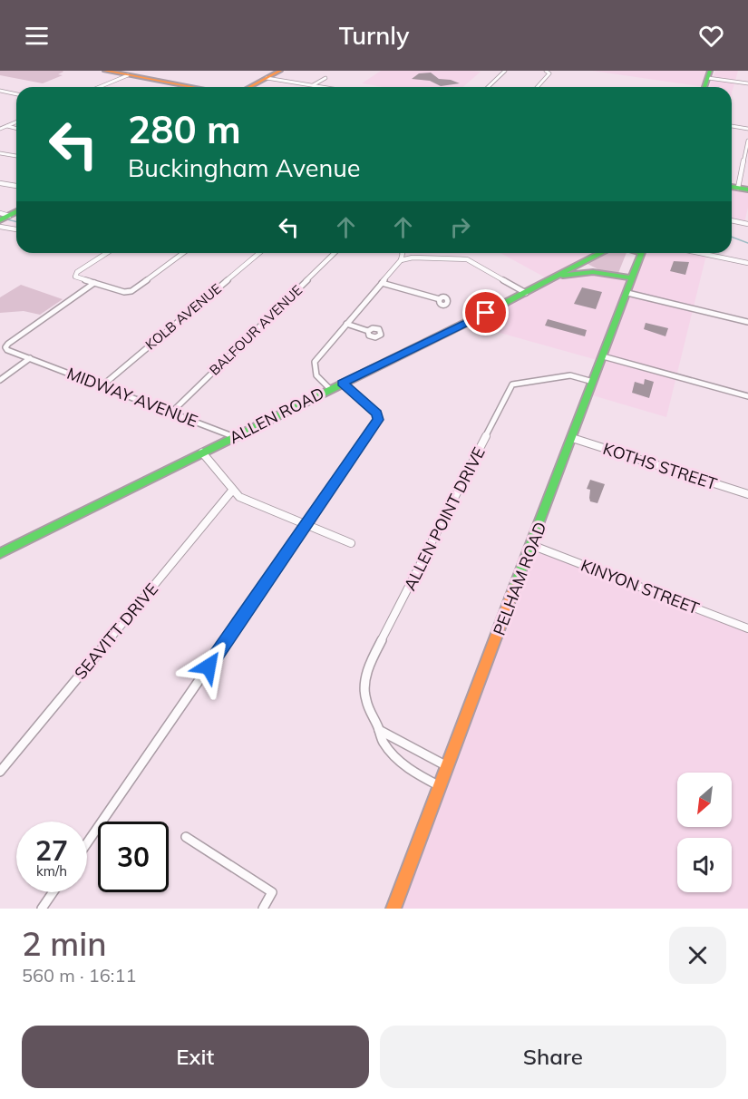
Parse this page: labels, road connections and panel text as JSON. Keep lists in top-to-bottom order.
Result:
{
  "streets": {
    "main road": ["ALLEN ROAD", "PELHAM ROAD"],
    "street": [
      "KOLB AVENUE",
      "BALFOUR AVENUE",
      "MIDWAY AVENUE",
      "KOTHS STREET",
      "ALLEN POINT DRIVE",
      "KINYON STREET",
      "SEAVITT DRIVE"
    ]
  },
  "crossings": [
    ["KOLB AVENUE", "MIDWAY AVENUE"],
    ["BALFOUR AVENUE", "MIDWAY AVENUE"],
    ["MIDWAY AVENUE", "ALLEN ROAD"],
    ["MIDWAY AVENUE", "SEAVITT DRIVE"],
    ["ALLEN ROAD", "PELHAM ROAD"],
    ["KOTHS STREET", "PELHAM ROAD"],
    ["ALLEN POINT DRIVE", "PELHAM ROAD"],
    ["PELHAM ROAD", "KINYON STREET"]
  ],
  "north": "bottom left",
  "page": {
    "header": "Turnly",
    "turn": ["280 m", "Buckingham Avenue"],
    "speed": "27 km/h",
    "limit": "30",
    "heading": ["2 min", "560 m · 16:11"],
    "buttons": ["Exit", "Share"]
  }
}
